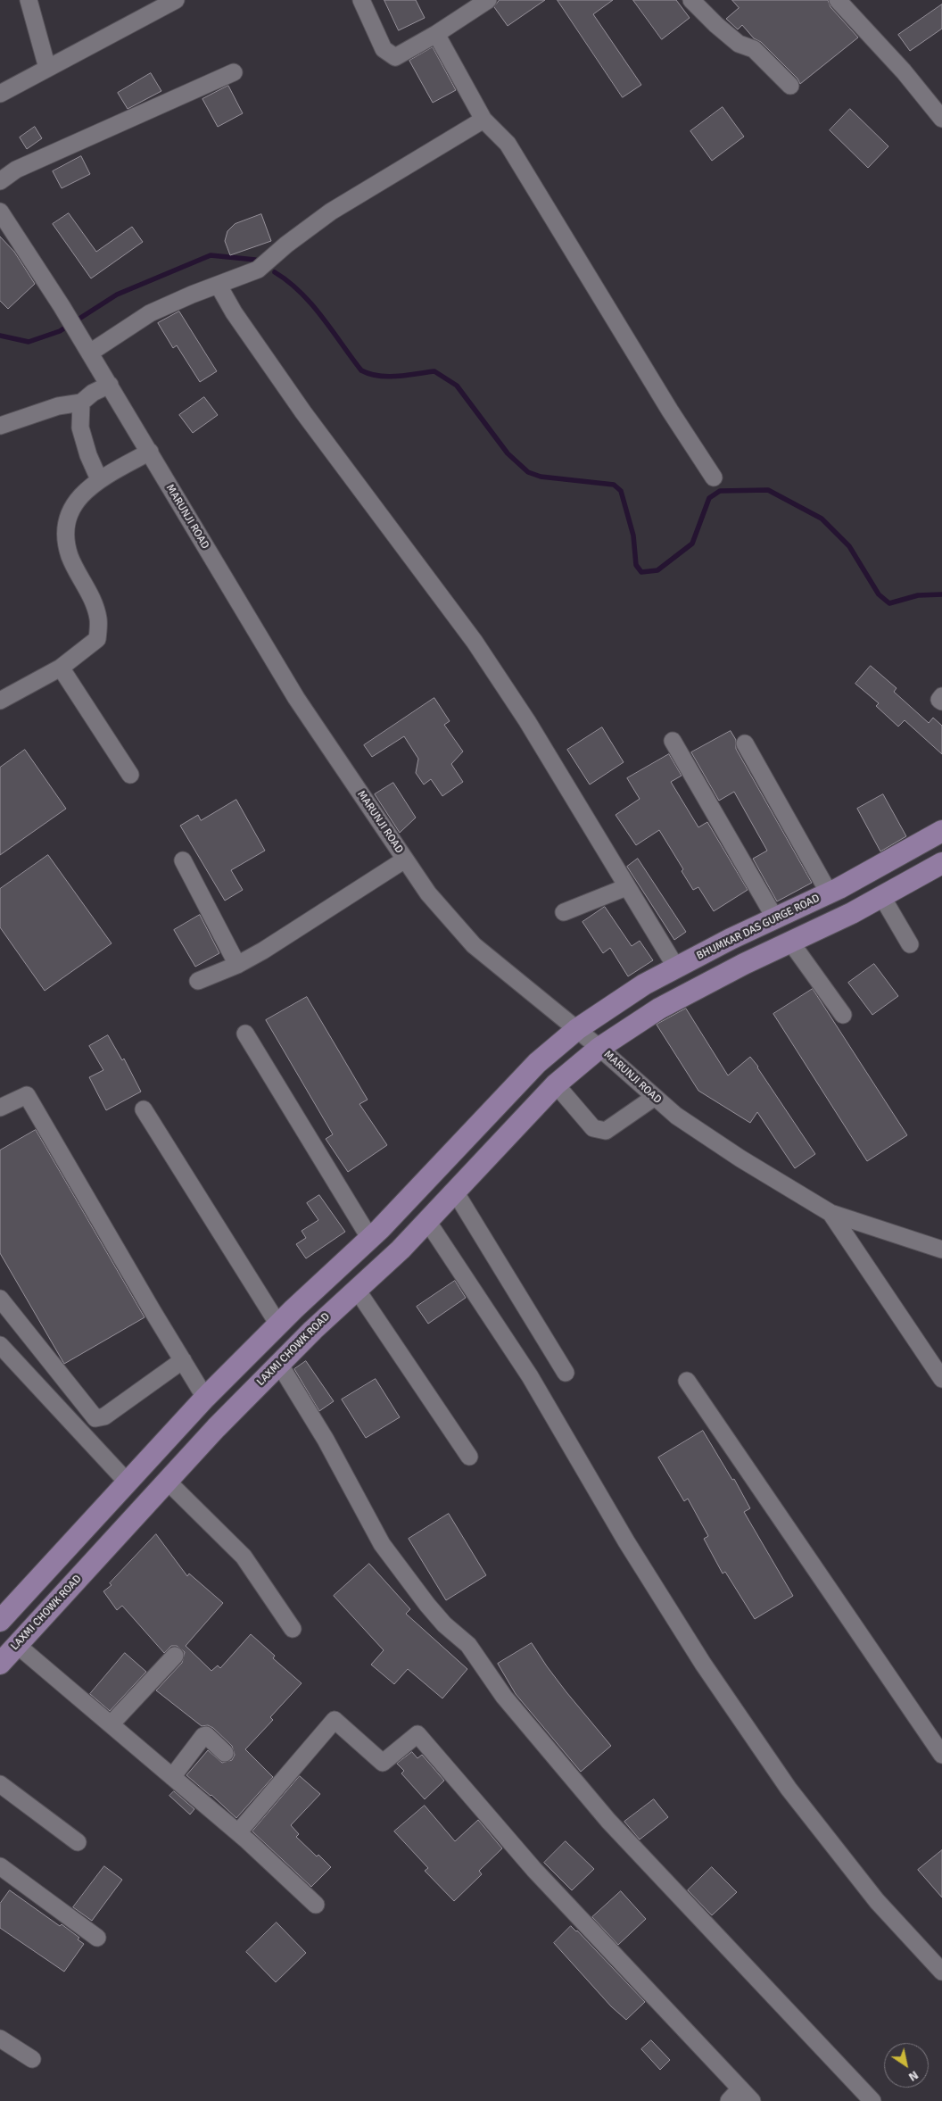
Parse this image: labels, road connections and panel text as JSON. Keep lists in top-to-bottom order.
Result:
{
  "streets": {
    "main road": ["BHUMKAR DAS GURGE ROAD", "LAXMI CHOWK ROAD"],
    "street": ["MARUNJI ROAD"]
  },
  "crossings": [
    ["MARUNJI ROAD", "BHUMKAR DAS GURGE ROAD"],
    ["MARUNJI ROAD", "LAXMI CHOWK ROAD"]
  ],
  "north": "bottom right"
}
